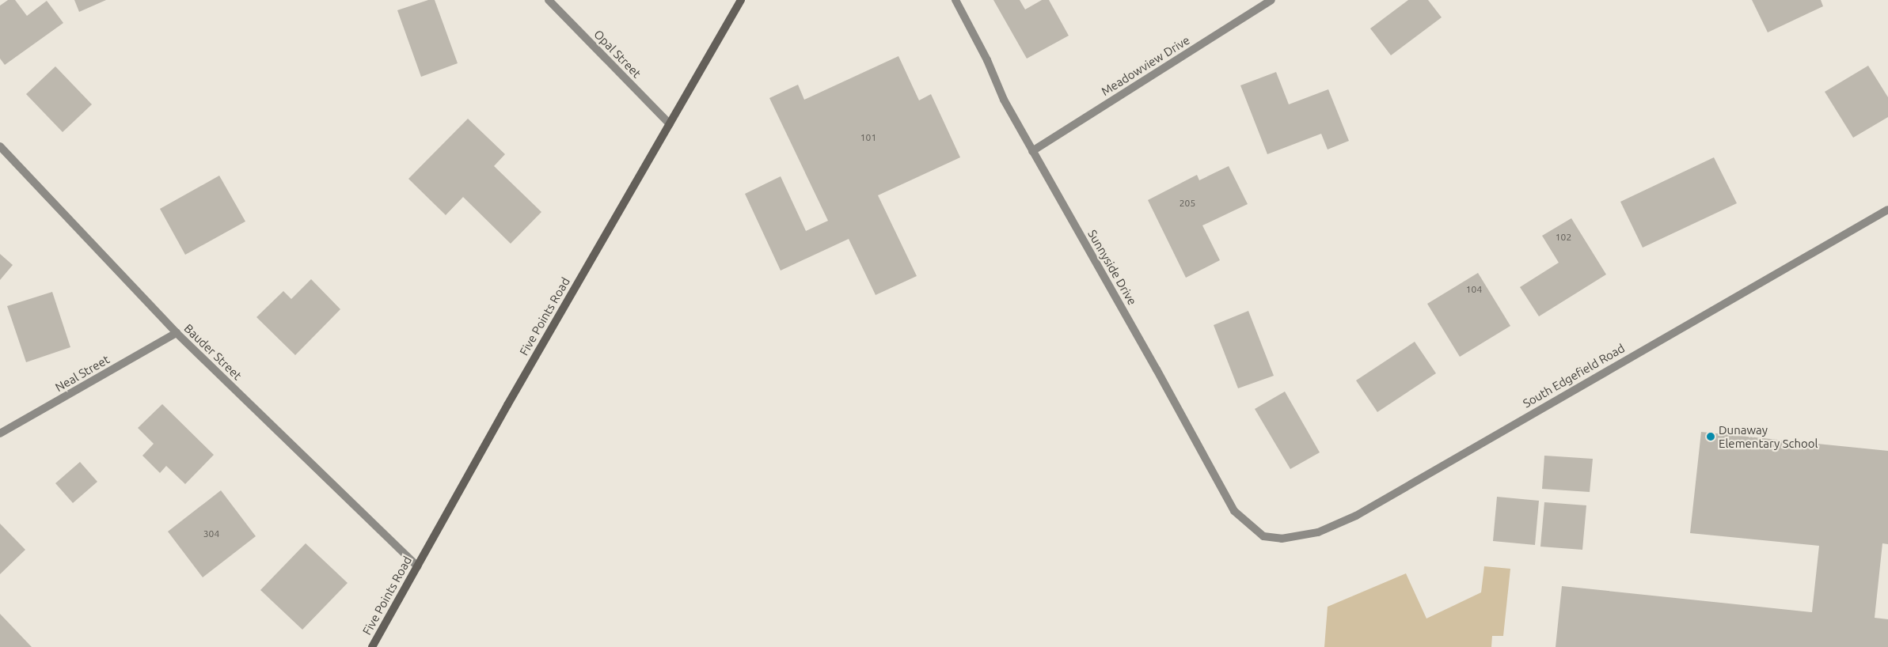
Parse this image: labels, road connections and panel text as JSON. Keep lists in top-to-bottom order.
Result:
{
  "streets": {
    "street": [
      "Opal Street",
      "Meadowview Drive",
      "Sunnyside Drive",
      "Five Points Road",
      "Bauder Street",
      "Neal Street",
      "South Edgefield Road"
    ]
  },
  "crossings": [
    ["Opal Street", "Five Points Road"],
    ["Meadowview Drive", "Sunnyside Drive"],
    ["Sunnyside Drive", "South Edgefield Road"],
    ["Five Points Road", "Bauder Street"],
    ["Bauder Street", "Neal Street"]
  ],
  "places": ["Dunaway Elementary School"],
  "house_numbers": [
    "101",
    "205",
    "102",
    "104",
    "304"
  ]
}
